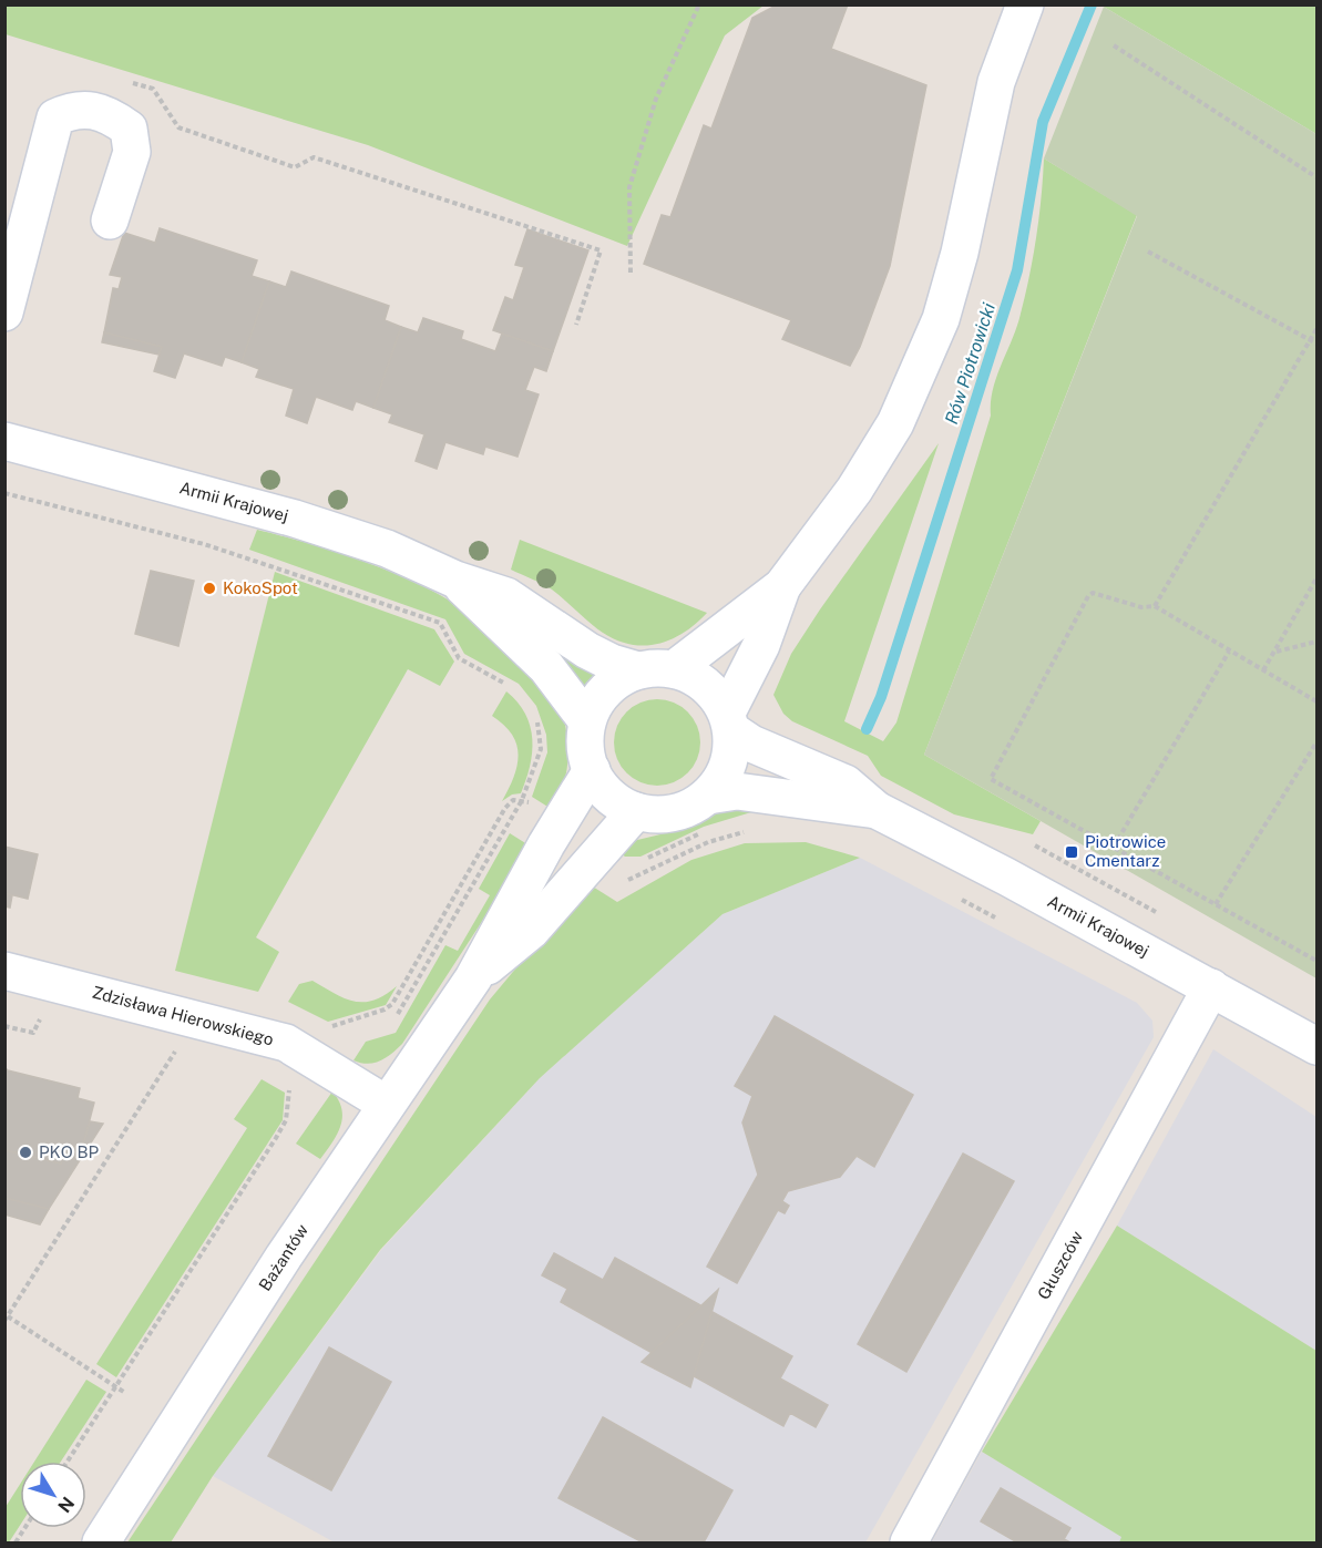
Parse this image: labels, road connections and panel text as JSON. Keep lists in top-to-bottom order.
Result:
{
  "streets": {
    "street": [
      "Armii Krajowej",
      "Zdzisława Hierowskiego",
      "Bażantów",
      "Głuszców"
    ]
  },
  "crossings": [
    ["Armii Krajowej", "Bażantów"],
    ["Armii Krajowej", "Głuszców"],
    ["Zdzisława Hierowskiego", "Bażantów"]
  ],
  "water": ["Rów Piotrowicki"],
  "places": {
    "other": ["KokoSpot", "PKO BP"],
    "transit": ["Piotrowice Cmentarz"]
  },
  "north": "bottom right"
}
